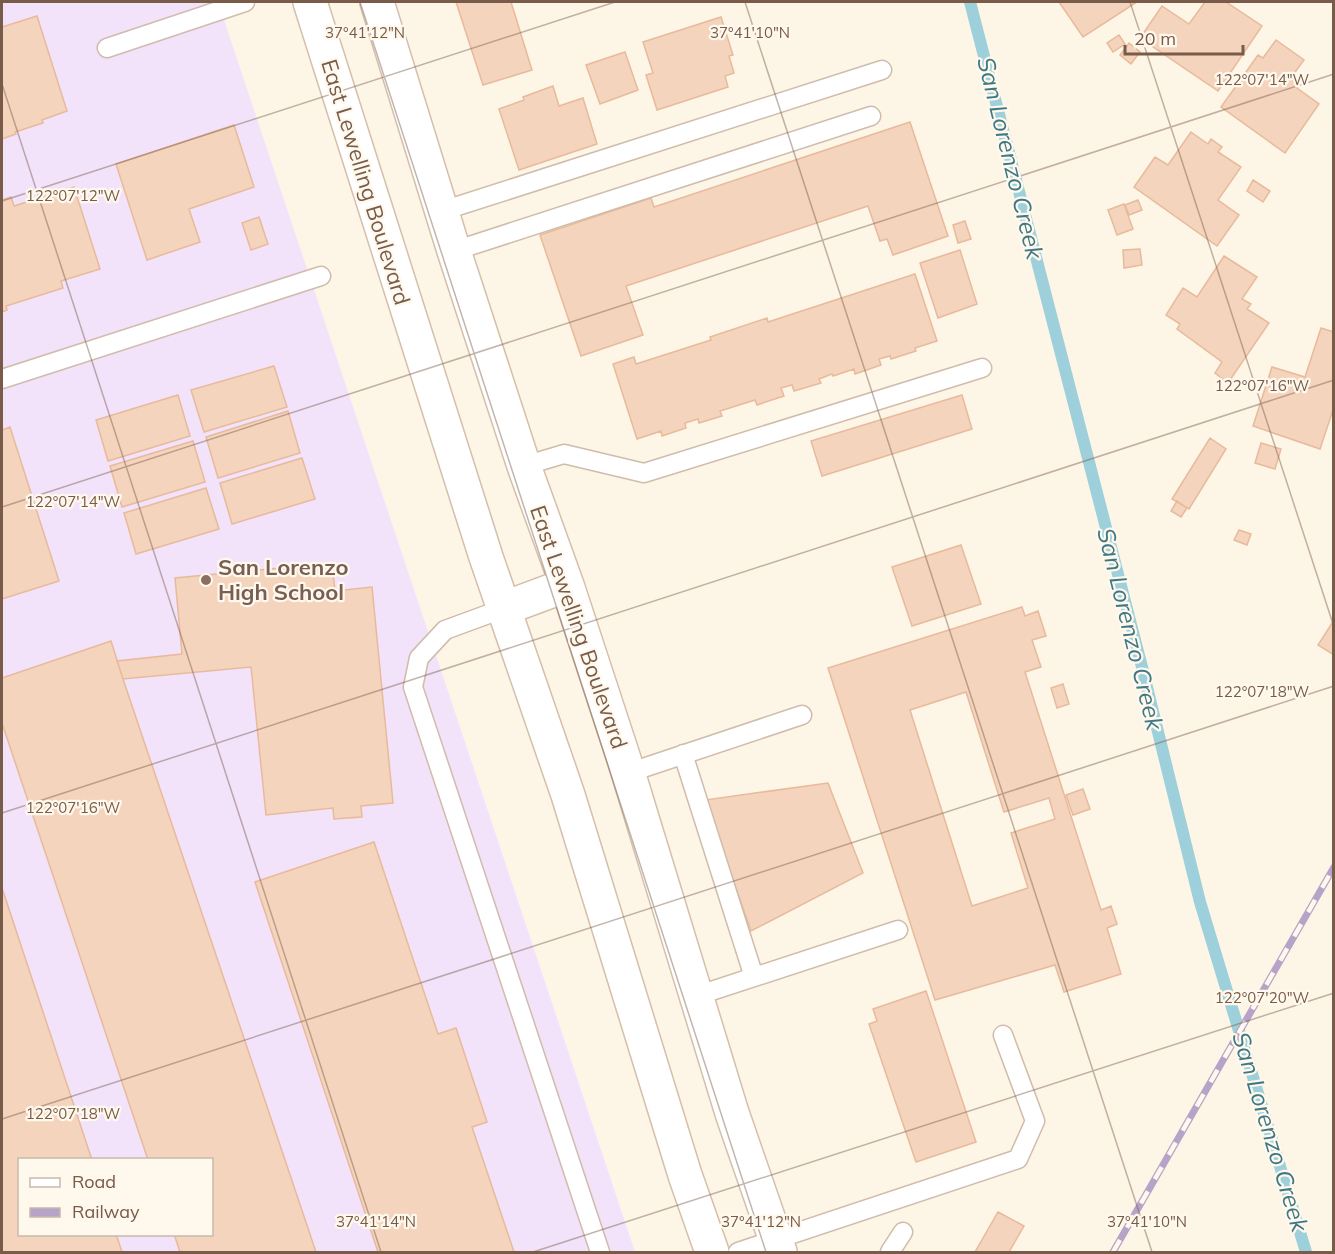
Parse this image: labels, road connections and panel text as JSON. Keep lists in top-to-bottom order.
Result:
{
  "streets": {
    "main road": ["East Lewelling Boulevard"]
  },
  "water": ["San Lorenzo Creek"],
  "places": ["San Lorenzo High School"],
  "legend": ["Road", "Railway"],
  "scale_bar": "20 m",
  "coordinates": [
    "37°41'12\"N",
    "37°41'10\"N",
    "122°07'14\"W",
    "122°07'12\"W",
    "122°07'16\"W",
    "122°07'18\"W",
    "122°07'20\"W",
    "37°41'14\"N"
  ]
}
